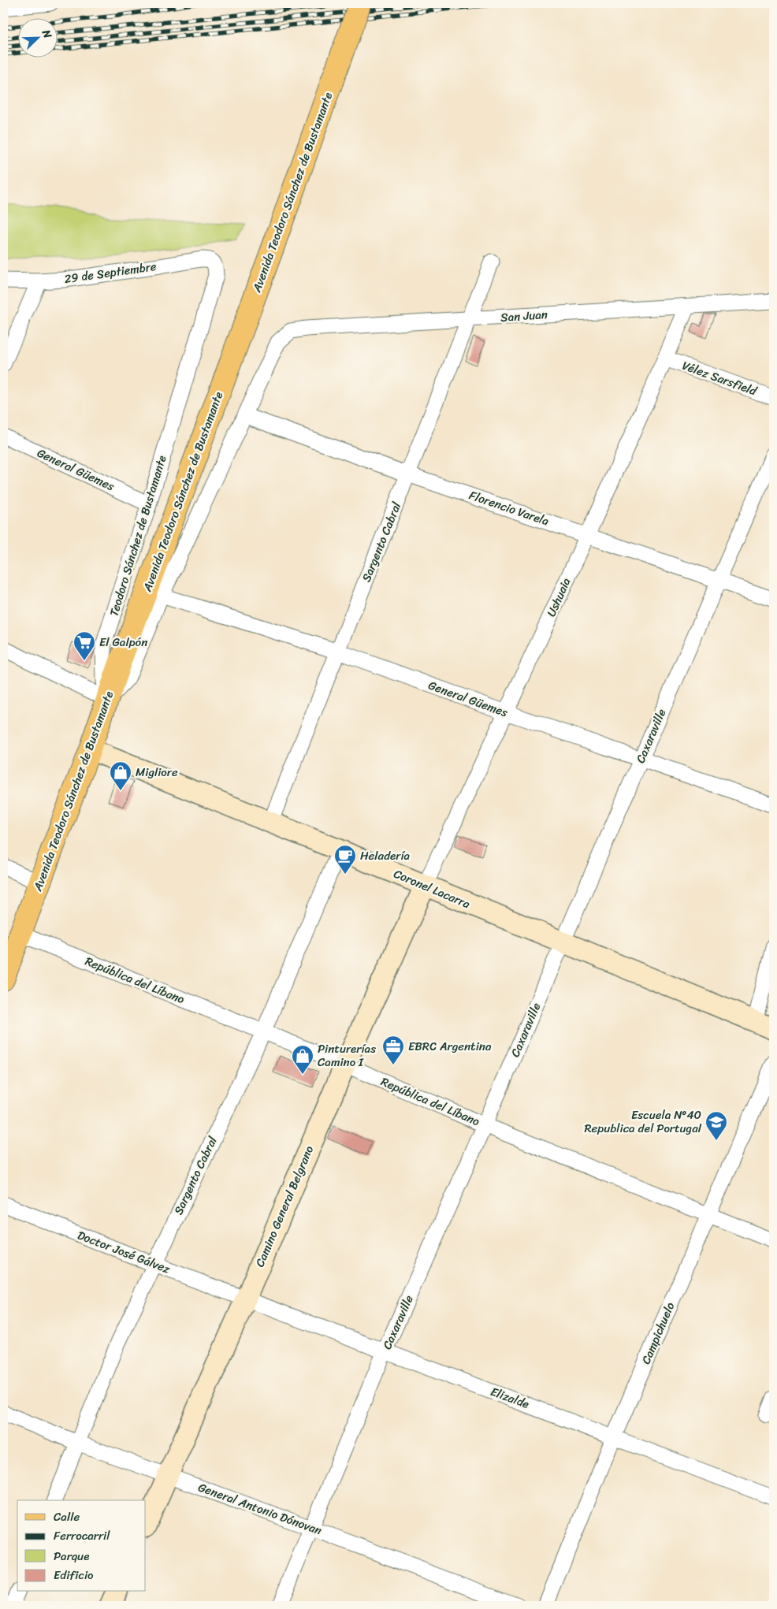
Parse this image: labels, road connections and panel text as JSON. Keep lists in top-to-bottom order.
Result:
{
  "streets": {
    "main road": ["Avenida Teodoro Sánchez de Bustamante"],
    "street": [
      "29 de Septiembre",
      "San Juan",
      "Vélez Sarsfield",
      "General Güemes",
      "Florencio Varela",
      "Teodoro Sánchez de Bustamante",
      "Sargento Cabral",
      "Ushuaia",
      "Caxaraville",
      "Coronel Lacarra",
      "República del Líbano",
      "Camino General Belgrano",
      "Doctor José Gálvez",
      "Campichuelo",
      "Elizalde",
      "General Antonio Dónovan"
    ]
  },
  "crossings": [
    ["Avenida Teodoro Sánchez de Bustamante", "Teodoro Sánchez de Bustamante"],
    ["Avenida Teodoro Sánchez de Bustamante", "Coronel Lacarra"],
    ["Avenida Teodoro Sánchez de Bustamante", "República del Líbano"],
    ["29 de Septiembre", "Teodoro Sánchez de Bustamante"],
    ["San Juan", "Florencio Varela"],
    ["San Juan", "Sargento Cabral"],
    ["San Juan", "Ushuaia"],
    ["Vélez Sarsfield", "Ushuaia"],
    ["General Güemes", "Teodoro Sánchez de Bustamante"],
    ["General Güemes", "Sargento Cabral"],
    ["General Güemes", "Ushuaia"],
    ["General Güemes", "Caxaraville"],
    ["Florencio Varela", "Sargento Cabral"],
    ["Florencio Varela", "Ushuaia"],
    ["Florencio Varela", "Caxaraville"],
    ["Sargento Cabral", "Coronel Lacarra"],
    ["Sargento Cabral", "República del Líbano"],
    ["Sargento Cabral", "Doctor José Gálvez"],
    ["Sargento Cabral", "General Antonio Dónovan"],
    ["Ushuaia", "Coronel Lacarra"],
    ["Ushuaia", "Camino General Belgrano"],
    ["Caxaraville", "Coronel Lacarra"],
    ["Caxaraville", "República del Líbano"],
    ["Caxaraville", "Elizalde"],
    ["Caxaraville", "General Antonio Dónovan"],
    ["Coronel Lacarra", "Camino General Belgrano"],
    ["República del Líbano", "Camino General Belgrano"],
    ["República del Líbano", "Campichuelo"],
    ["Camino General Belgrano", "Doctor José Gálvez"],
    ["Camino General Belgrano", "Elizalde"],
    ["Camino General Belgrano", "General Antonio Dónovan"],
    ["Doctor José Gálvez", "Elizalde"],
    ["Campichuelo", "Elizalde"]
  ],
  "places": {
    "supermarket": ["El Galpón"],
    "shop": ["Migliore", "Pinturerías Camino I"],
    "cafe": ["Heladería"],
    "office": ["EBRC Argentina"],
    "school or university": ["Escuela Nº40 Republica del Portugal"]
  },
  "legend": [
    "Calle",
    "Ferrocarril",
    "Parque",
    "Edificio"
  ],
  "north": "top right"
}
